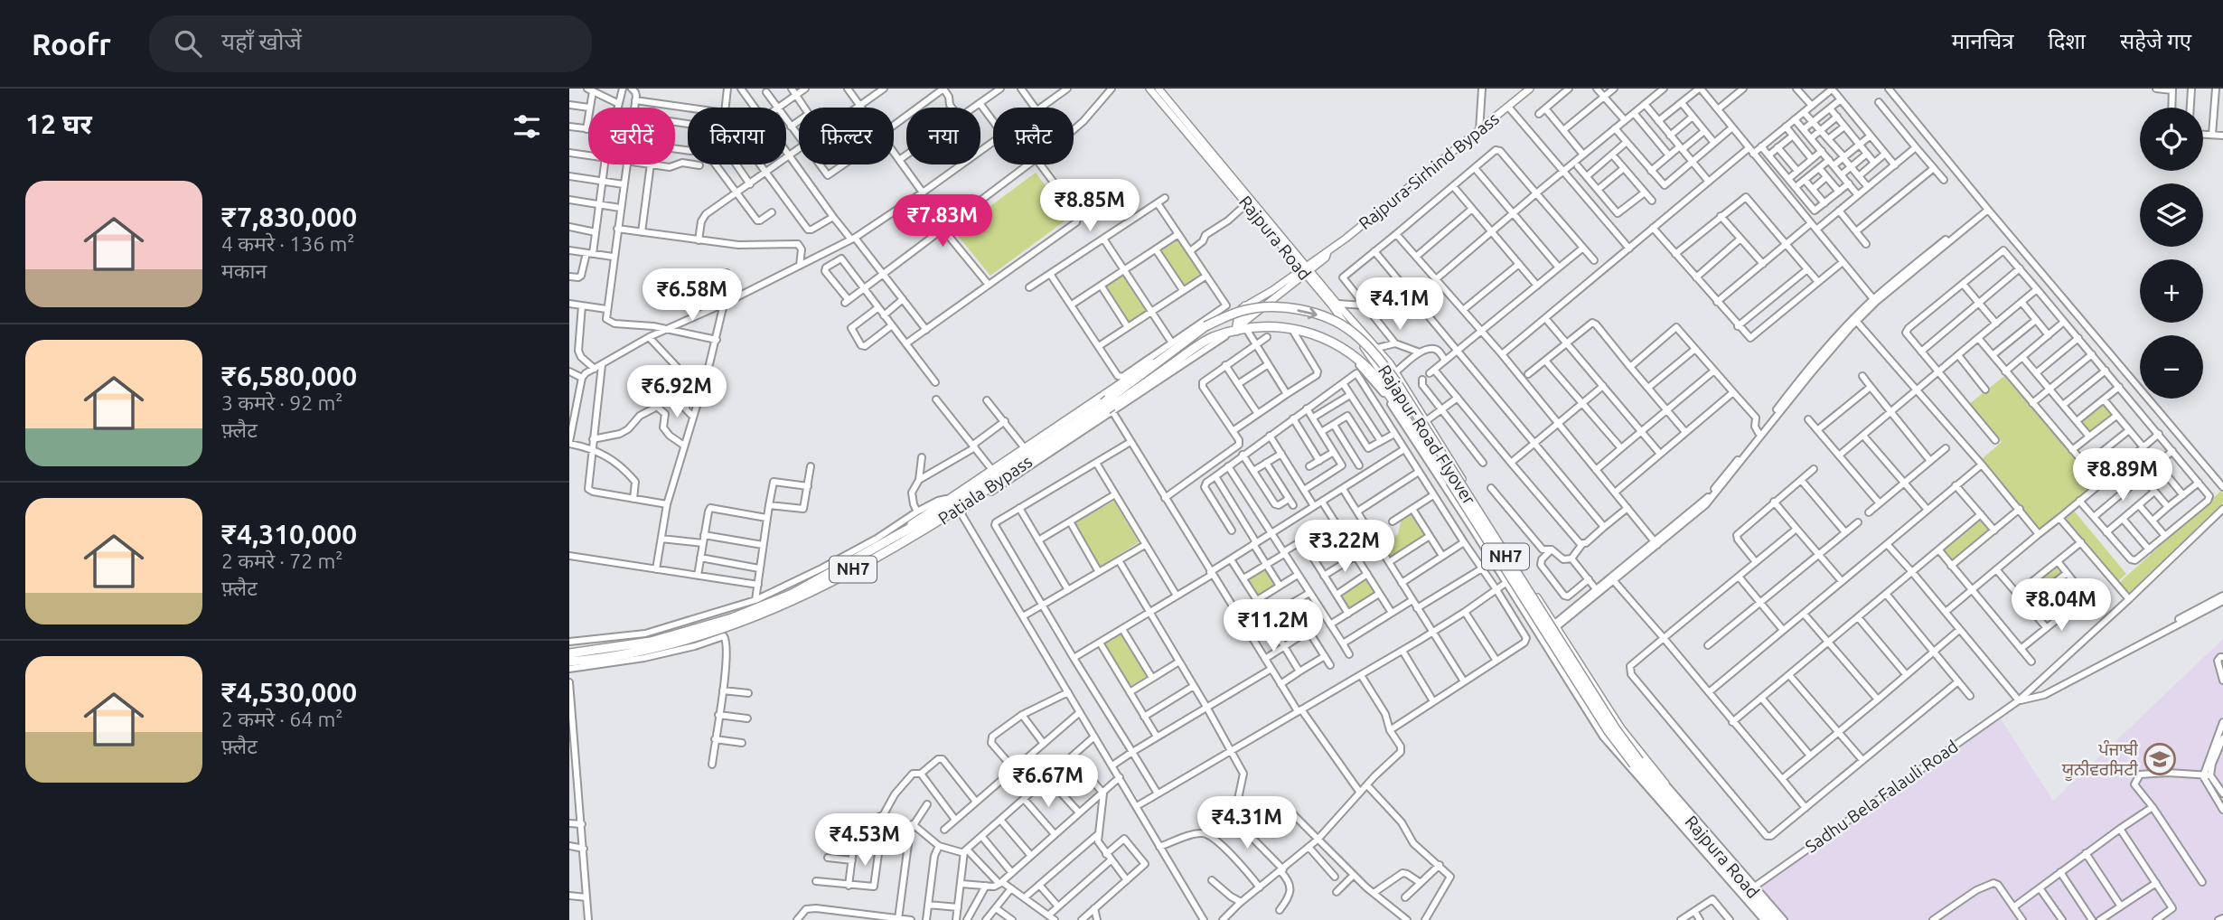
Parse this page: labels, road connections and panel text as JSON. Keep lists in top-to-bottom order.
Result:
{
  "streets": {
    "highway": [
      "Rajpura Road",
      "Rajapur Road Flyover",
      "Patiala Bypass",
      "NH7"
    ],
    "main road": ["Rajpura-Sirhind Bypass"],
    "street": ["Sadhu Bela Falauli Road"]
  },
  "crossings": [
    ["Rajpura-Sirhind Bypass", "Rajpura Road"],
    ["Rajpura Road", "Rajapur Road Flyover"],
    ["Rajpura Road", "Patiala Bypass"],
    ["Rajpura Road", "Sadhu Bela Falauli Road"],
    ["Rajapur Road Flyover", "Patiala Bypass"],
    ["Rajapur Road Flyover", "NH7"],
    ["Rajapur Road Flyover", "Sadhu Bela Falauli Road"]
  ],
  "places": {
    "school or university": ["ਪੰਜਾਬੀ ਯੂਨੀਵਰਸਿਟੀ"]
  },
  "page": {
    "header": "Roofr",
    "search": "यहाँ खोजें",
    "nav": ["मानचित्र", "दिशा", "सहेजे गए"],
    "heading": "12 घर",
    "map_buttons": ["+", "−"],
    "chip": [
      "खरीदें",
      "किराया",
      "फ़िल्टर",
      "नया",
      "फ़्लैट"
    ],
    "list": [
      {
        "name": "₹7,830,000",
        "note": "4 कमरे · 136 m² · मकान"
      },
      {
        "name": "₹6,580,000",
        "note": "3 कमरे · 92 m² · फ़्लैट"
      },
      {
        "name": "₹4,310,000",
        "note": "2 कमरे · 72 m² · फ़्लैट"
      },
      {
        "name": "₹4,530,000",
        "note": "2 कमरे · 64 m² · फ़्लैट"
      }
    ],
    "price": [
      "₹8.85M",
      "₹7.83M",
      "₹6.58M",
      "₹4.1M",
      "₹6.92M",
      "₹8.89M",
      "₹3.22M",
      "₹8.04M",
      "₹11.2M",
      "₹6.67M",
      "₹4.31M",
      "₹4.53M"
    ]
  }
}
